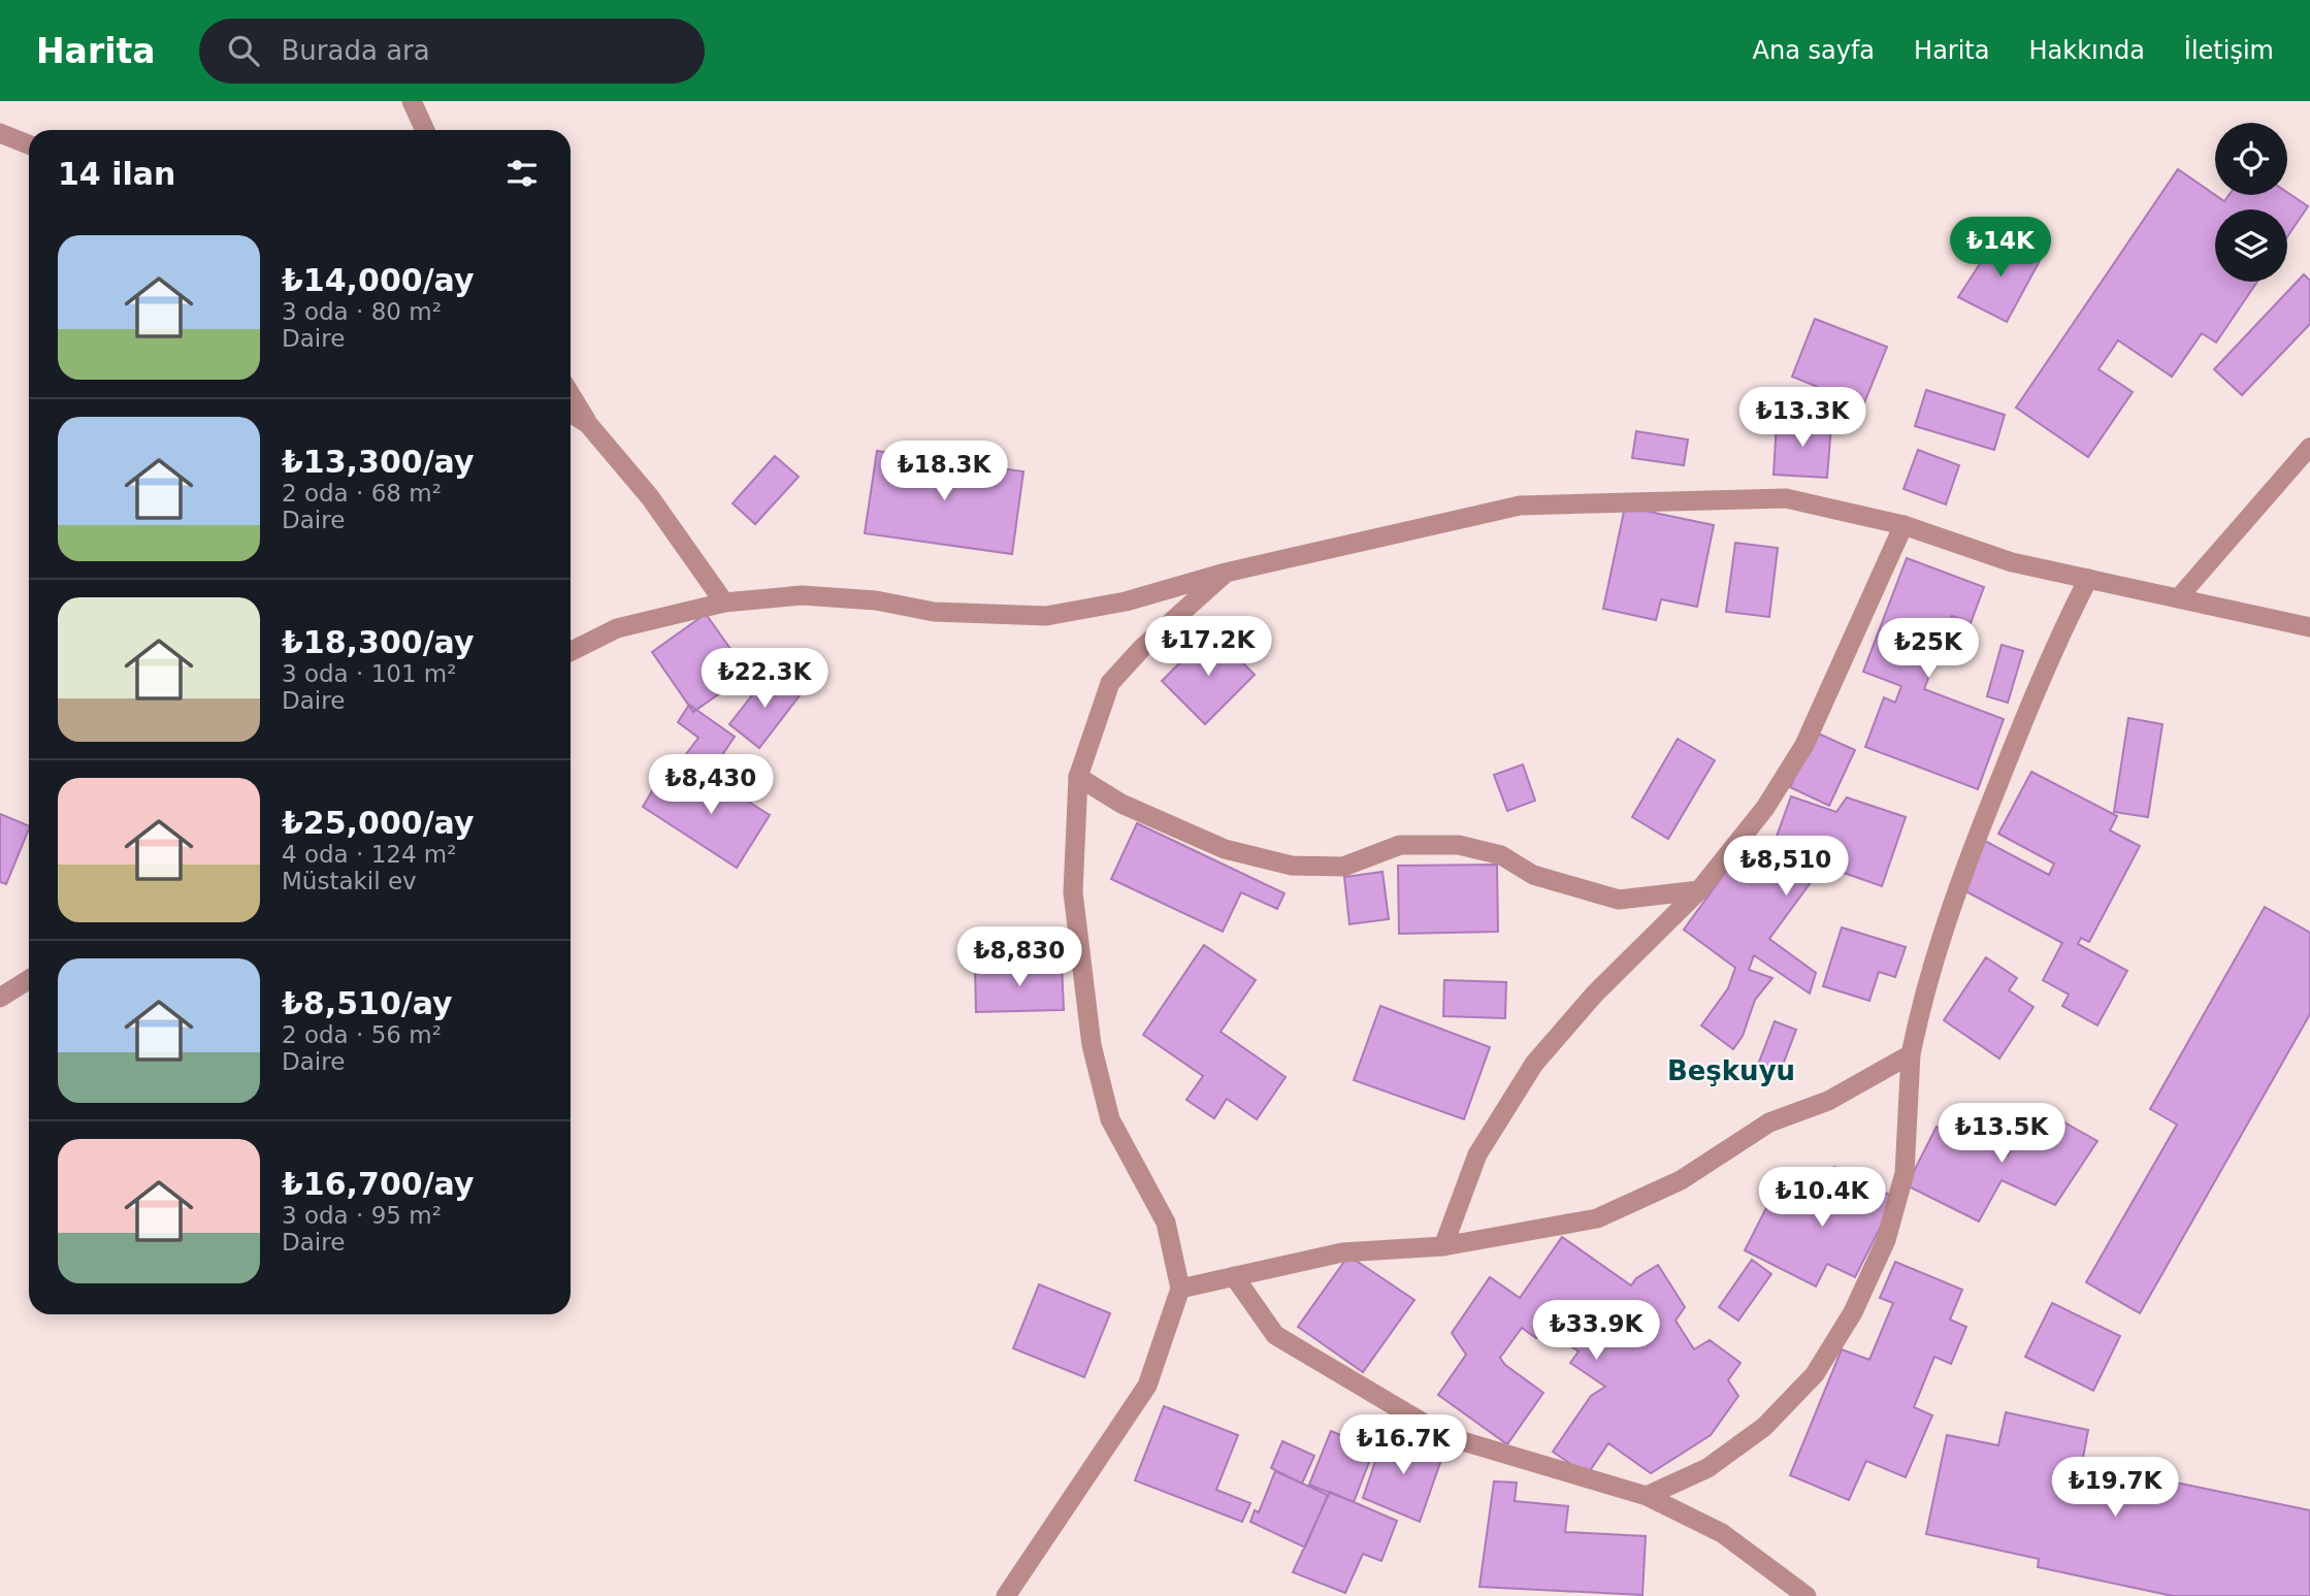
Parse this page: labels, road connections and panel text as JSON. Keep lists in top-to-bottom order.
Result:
{
  "districts": ["Beşkuyu"],
  "page": {
    "header": "Harita",
    "search": "Burada ara",
    "nav": [
      "Ana sayfa",
      "Harita",
      "Hakkında",
      "İletişim"
    ],
    "heading": "14 ilan",
    "price": [
      "₺14K",
      "₺13.3K",
      "₺18.3K",
      "₺17.2K",
      "₺25K",
      "₺22.3K",
      "₺8,430",
      "₺8,510",
      "₺8,830",
      "₺13.5K",
      "₺10.4K",
      "₺33.9K",
      "₺16.7K",
      "₺19.7K"
    ],
    "list": [
      {
        "name": "₺14,000/ay",
        "note": "3 oda · 80 m² · Daire"
      },
      {
        "name": "₺13,300/ay",
        "note": "2 oda · 68 m² · Daire"
      },
      {
        "name": "₺18,300/ay",
        "note": "3 oda · 101 m² · Daire"
      },
      {
        "name": "₺25,000/ay",
        "note": "4 oda · 124 m² · Müstakil ev"
      },
      {
        "name": "₺8,510/ay",
        "note": "2 oda · 56 m² · Daire"
      },
      {
        "name": "₺16,700/ay",
        "note": "3 oda · 95 m² · Daire"
      }
    ]
  }
}
